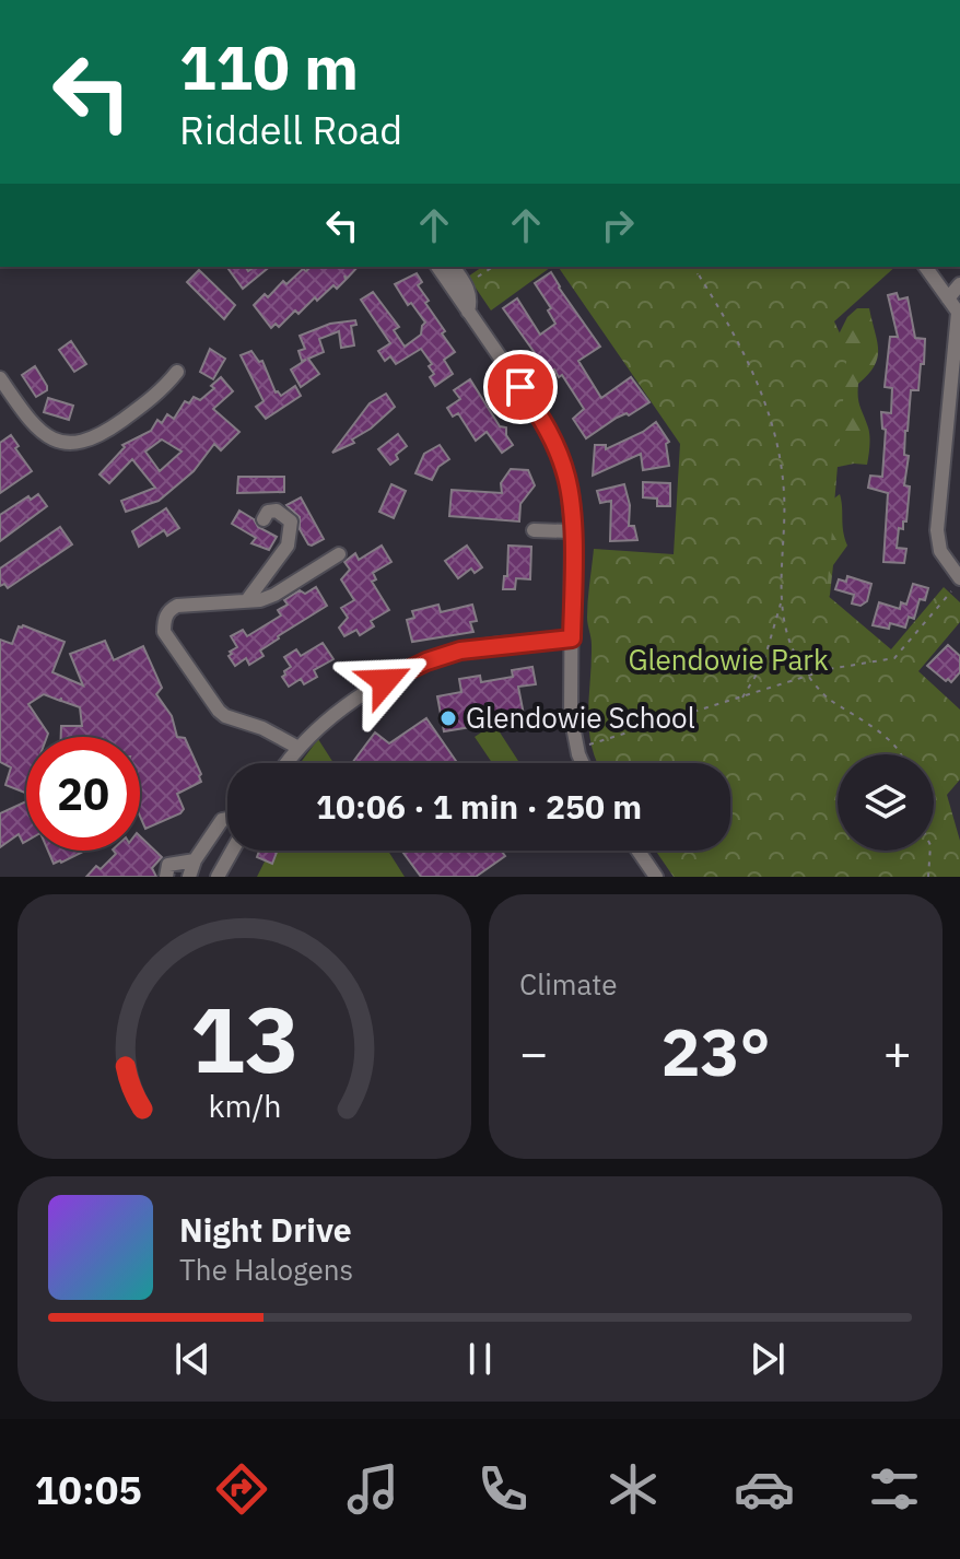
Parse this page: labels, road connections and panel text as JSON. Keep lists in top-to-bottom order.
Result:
{
  "parks": ["Glendowie Park"],
  "places": ["Glendowie School"],
  "page": {
    "turn": ["110 m", "Riddell Road"],
    "limit": "20",
    "trip": "10:06 · 1 min · 250 m",
    "tile": "Climate",
    "heat": ["−", "23°", "+"],
    "song": ["Night Drive", "The Halogens"],
    "tabs": "10:05",
    "gauge": ["13", "km/h"]
  }
}
